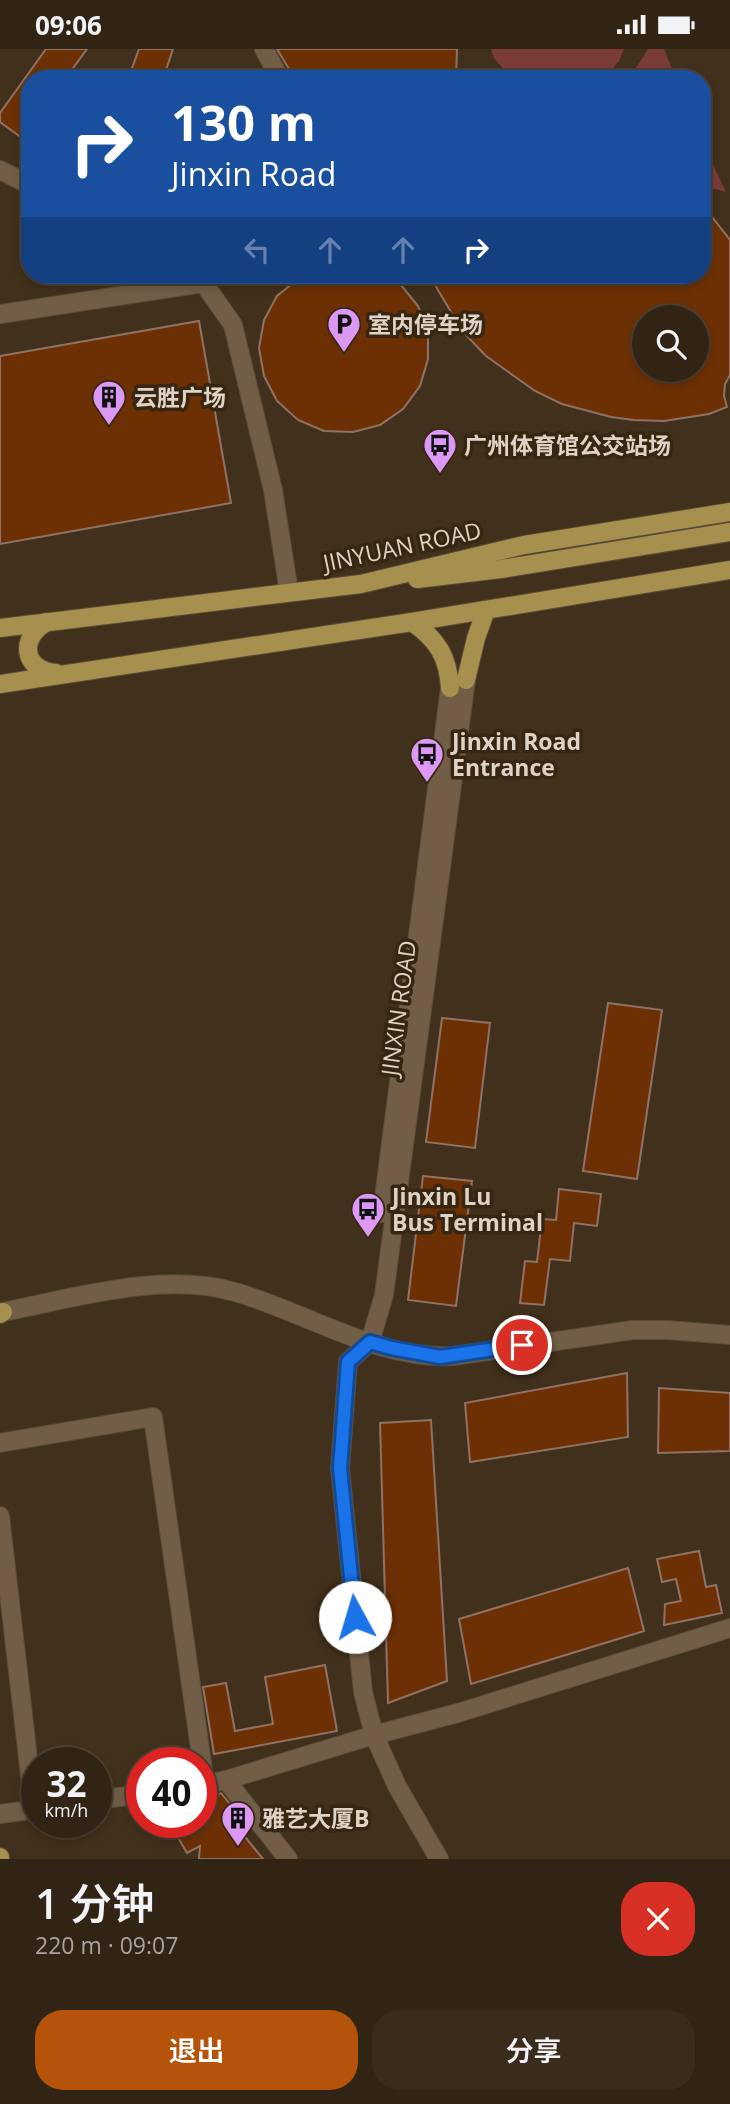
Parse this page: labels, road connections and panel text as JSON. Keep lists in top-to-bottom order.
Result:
{
  "streets": {
    "main road": ["JINYUAN ROAD"],
    "street": ["JINXIN ROAD"]
  },
  "places": {
    "parking": ["室内停车场"],
    "building": ["云胜广场", "雅艺大厦B"],
    "bus stop": ["广州体育馆公交站场", "Jinxin Road Entrance", "Jinxin Lu Bus Terminal"]
  },
  "page": {
    "status": "09:06",
    "turn": ["130 m", "Jinxin Road"],
    "speed": "32 km/h",
    "limit": "40",
    "heading": ["1 分钟", "220 m · 09:07"],
    "buttons": ["退出", "分享"]
  }
}
